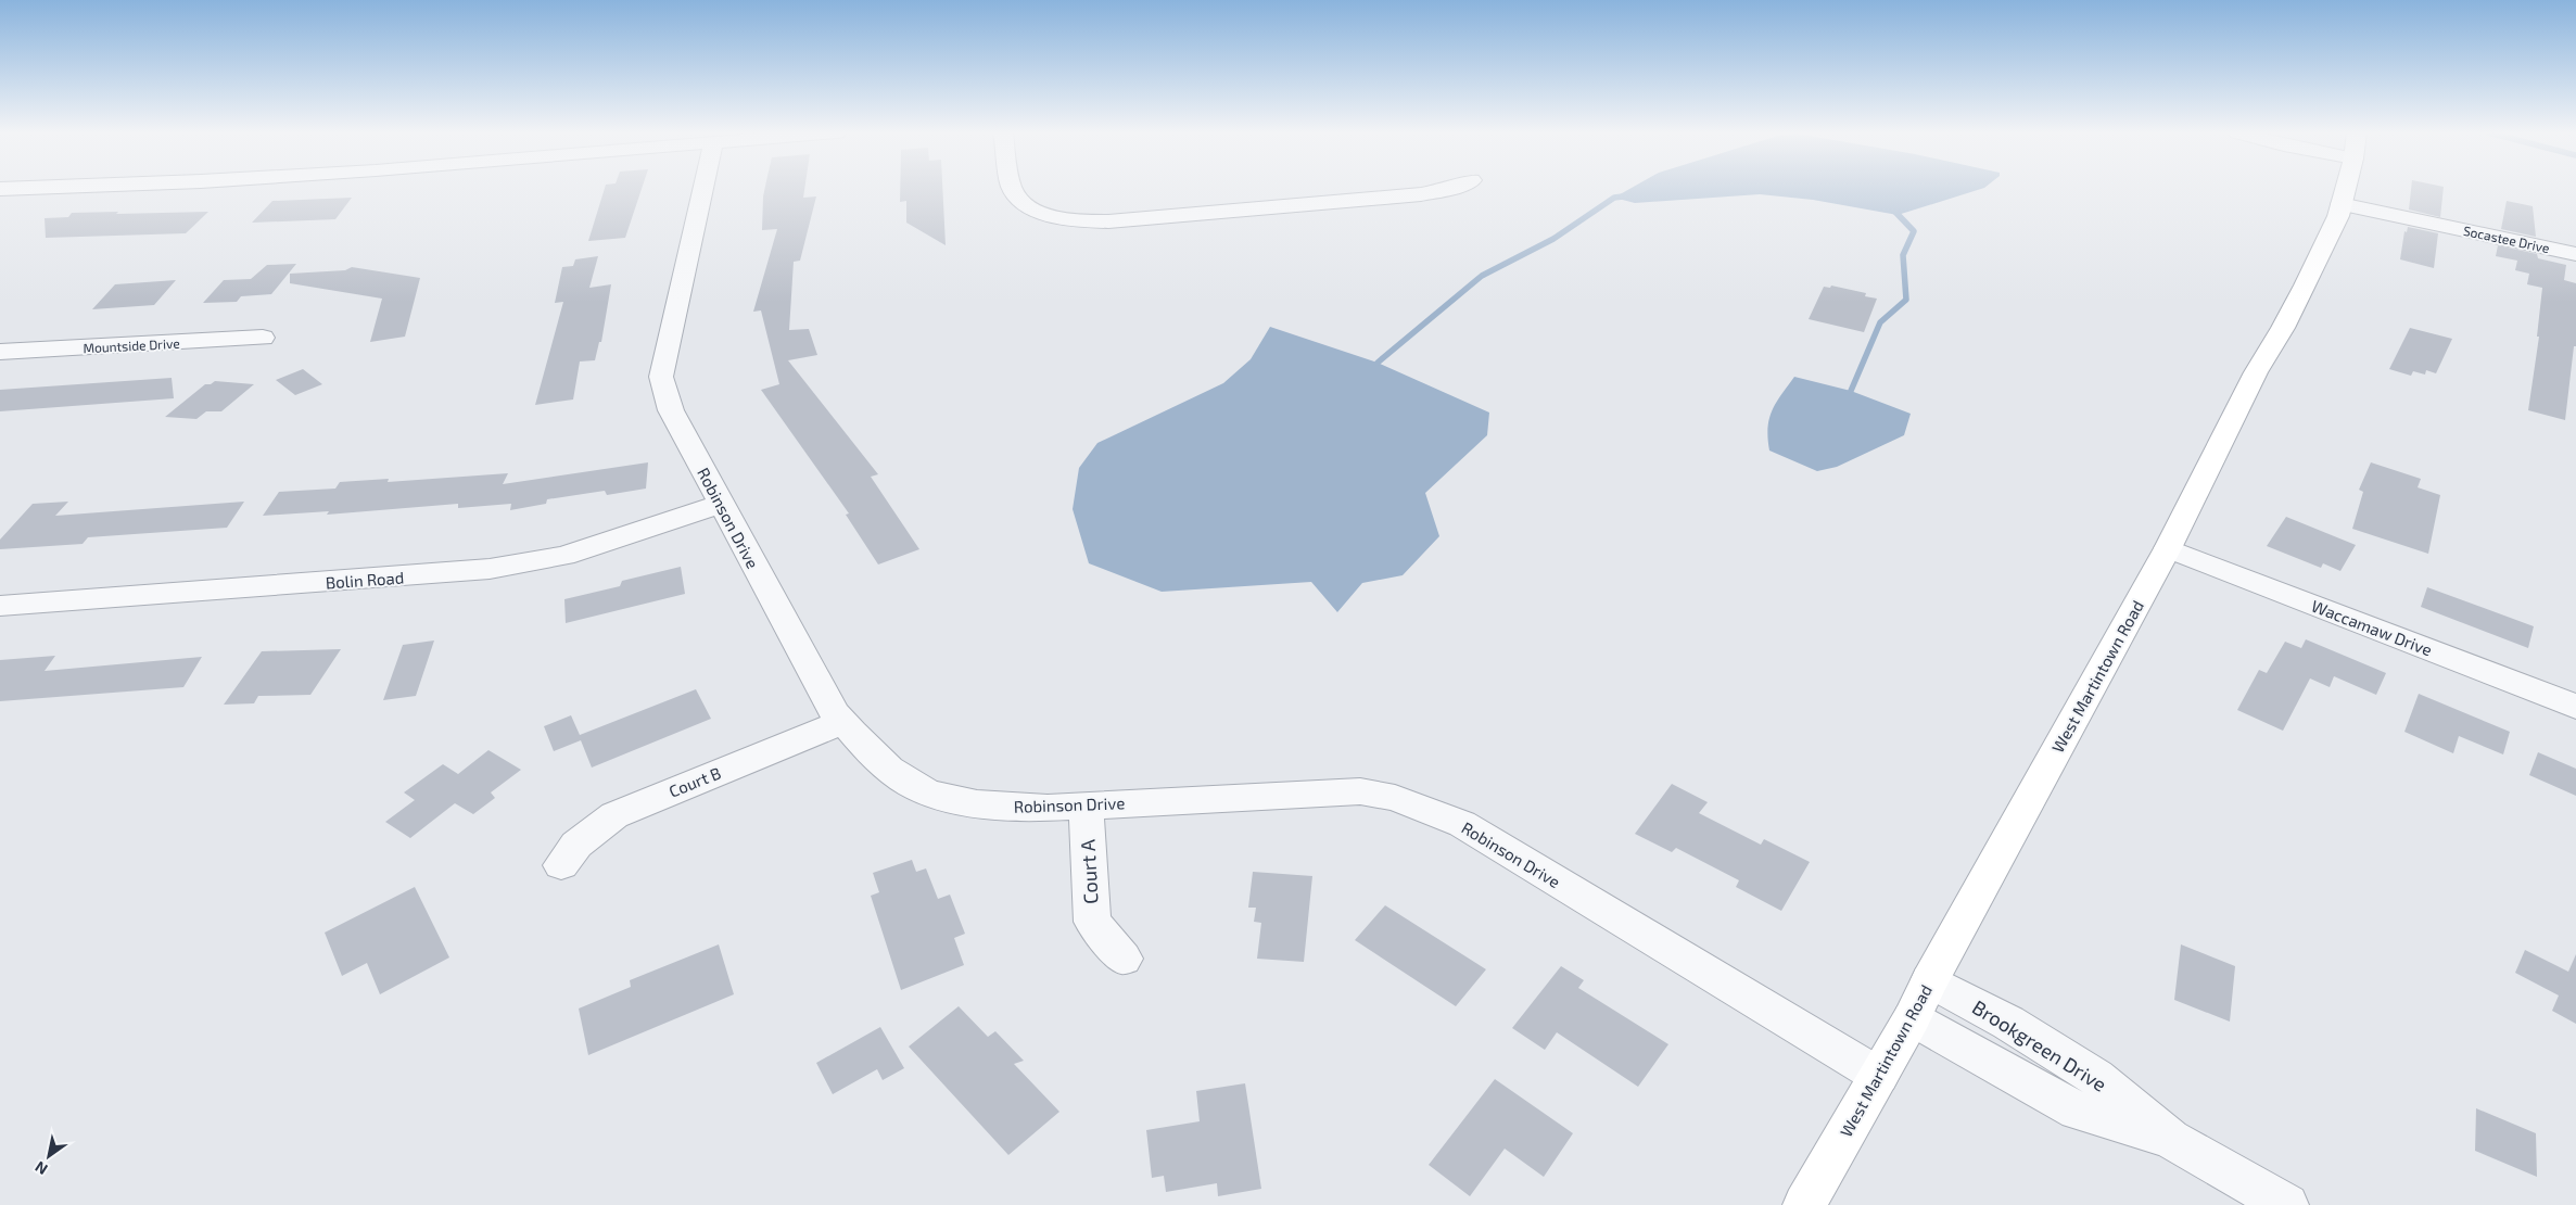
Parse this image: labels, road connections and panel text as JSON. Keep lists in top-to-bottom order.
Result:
{
  "streets": {
    "main road": ["West Martintown Road"],
    "street": [
      "Socastee Drive",
      "Mountside Drive",
      "Robinson Drive",
      "Bolin Road",
      "Waccamaw Drive",
      "Court B",
      "Court A",
      "Brookgreen Drive"
    ]
  },
  "crossings": [
    ["Socastee Drive", "West Martintown Road"],
    ["Robinson Drive", "Bolin Road"],
    ["Robinson Drive", "West Martintown Road"],
    ["Robinson Drive", "Court B"],
    ["Robinson Drive", "Court A"],
    ["Waccamaw Drive", "West Martintown Road"],
    ["West Martintown Road", "Brookgreen Drive"]
  ],
  "north": "bottom left"
}
